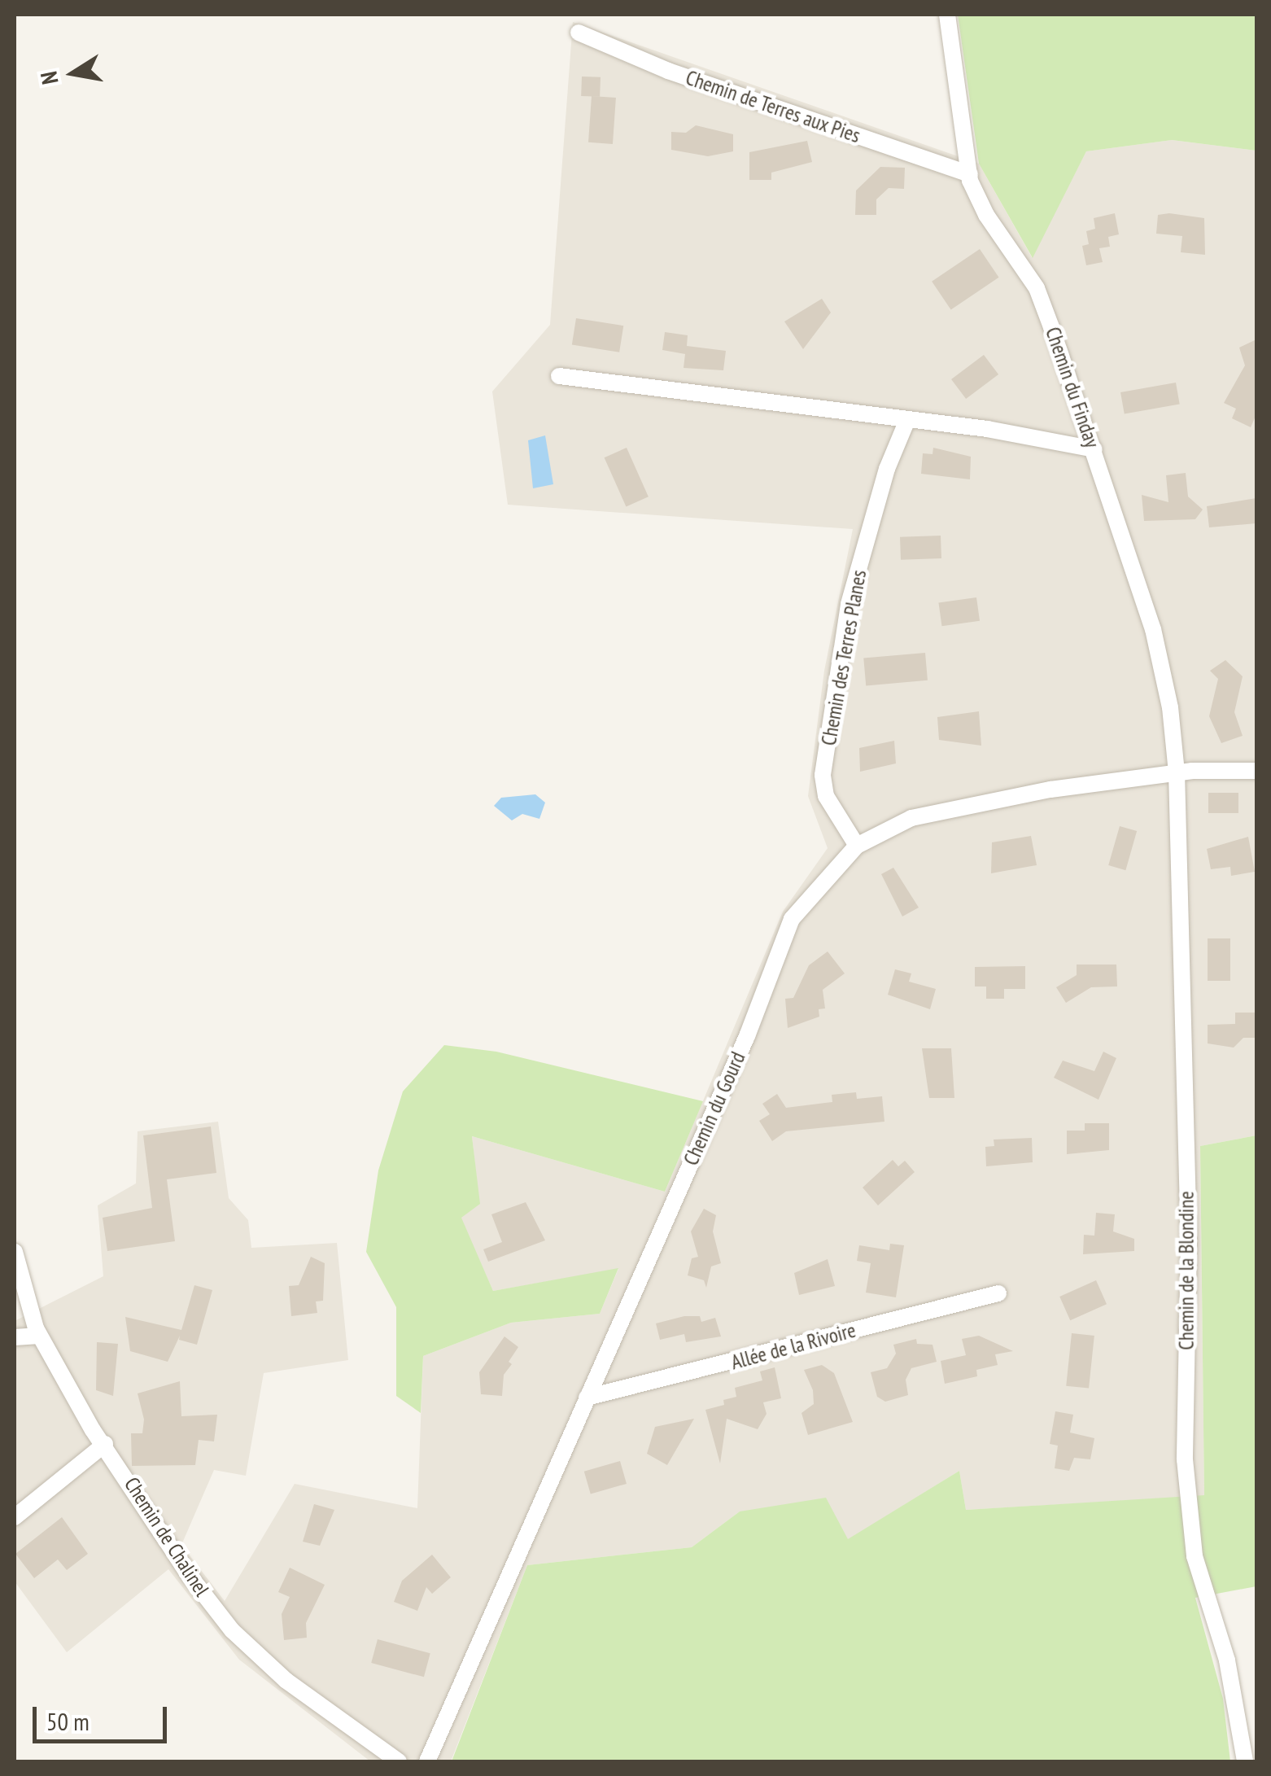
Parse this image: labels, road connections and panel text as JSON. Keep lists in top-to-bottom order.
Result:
{
  "streets": {
    "street": [
      "Chemin de Terres aux Pies",
      "Chemin du Finday",
      "Chemin des Terres Planes",
      "Chemin du Gourd",
      "Chemin de la Blondine",
      "Allée de la Rivoire",
      "Chemin de Chalinel"
    ]
  },
  "crossings": [
    ["Chemin de Terres aux Pies", "Chemin du Finday"],
    ["Chemin du Finday", "Chemin du Gourd"],
    ["Chemin du Finday", "Chemin de la Blondine"],
    ["Chemin des Terres Planes", "Chemin du Gourd"],
    ["Chemin du Gourd", "Chemin de la Blondine"],
    ["Chemin du Gourd", "Allée de la Rivoire"]
  ],
  "scale_bar": "50 m",
  "north": "left"
}
